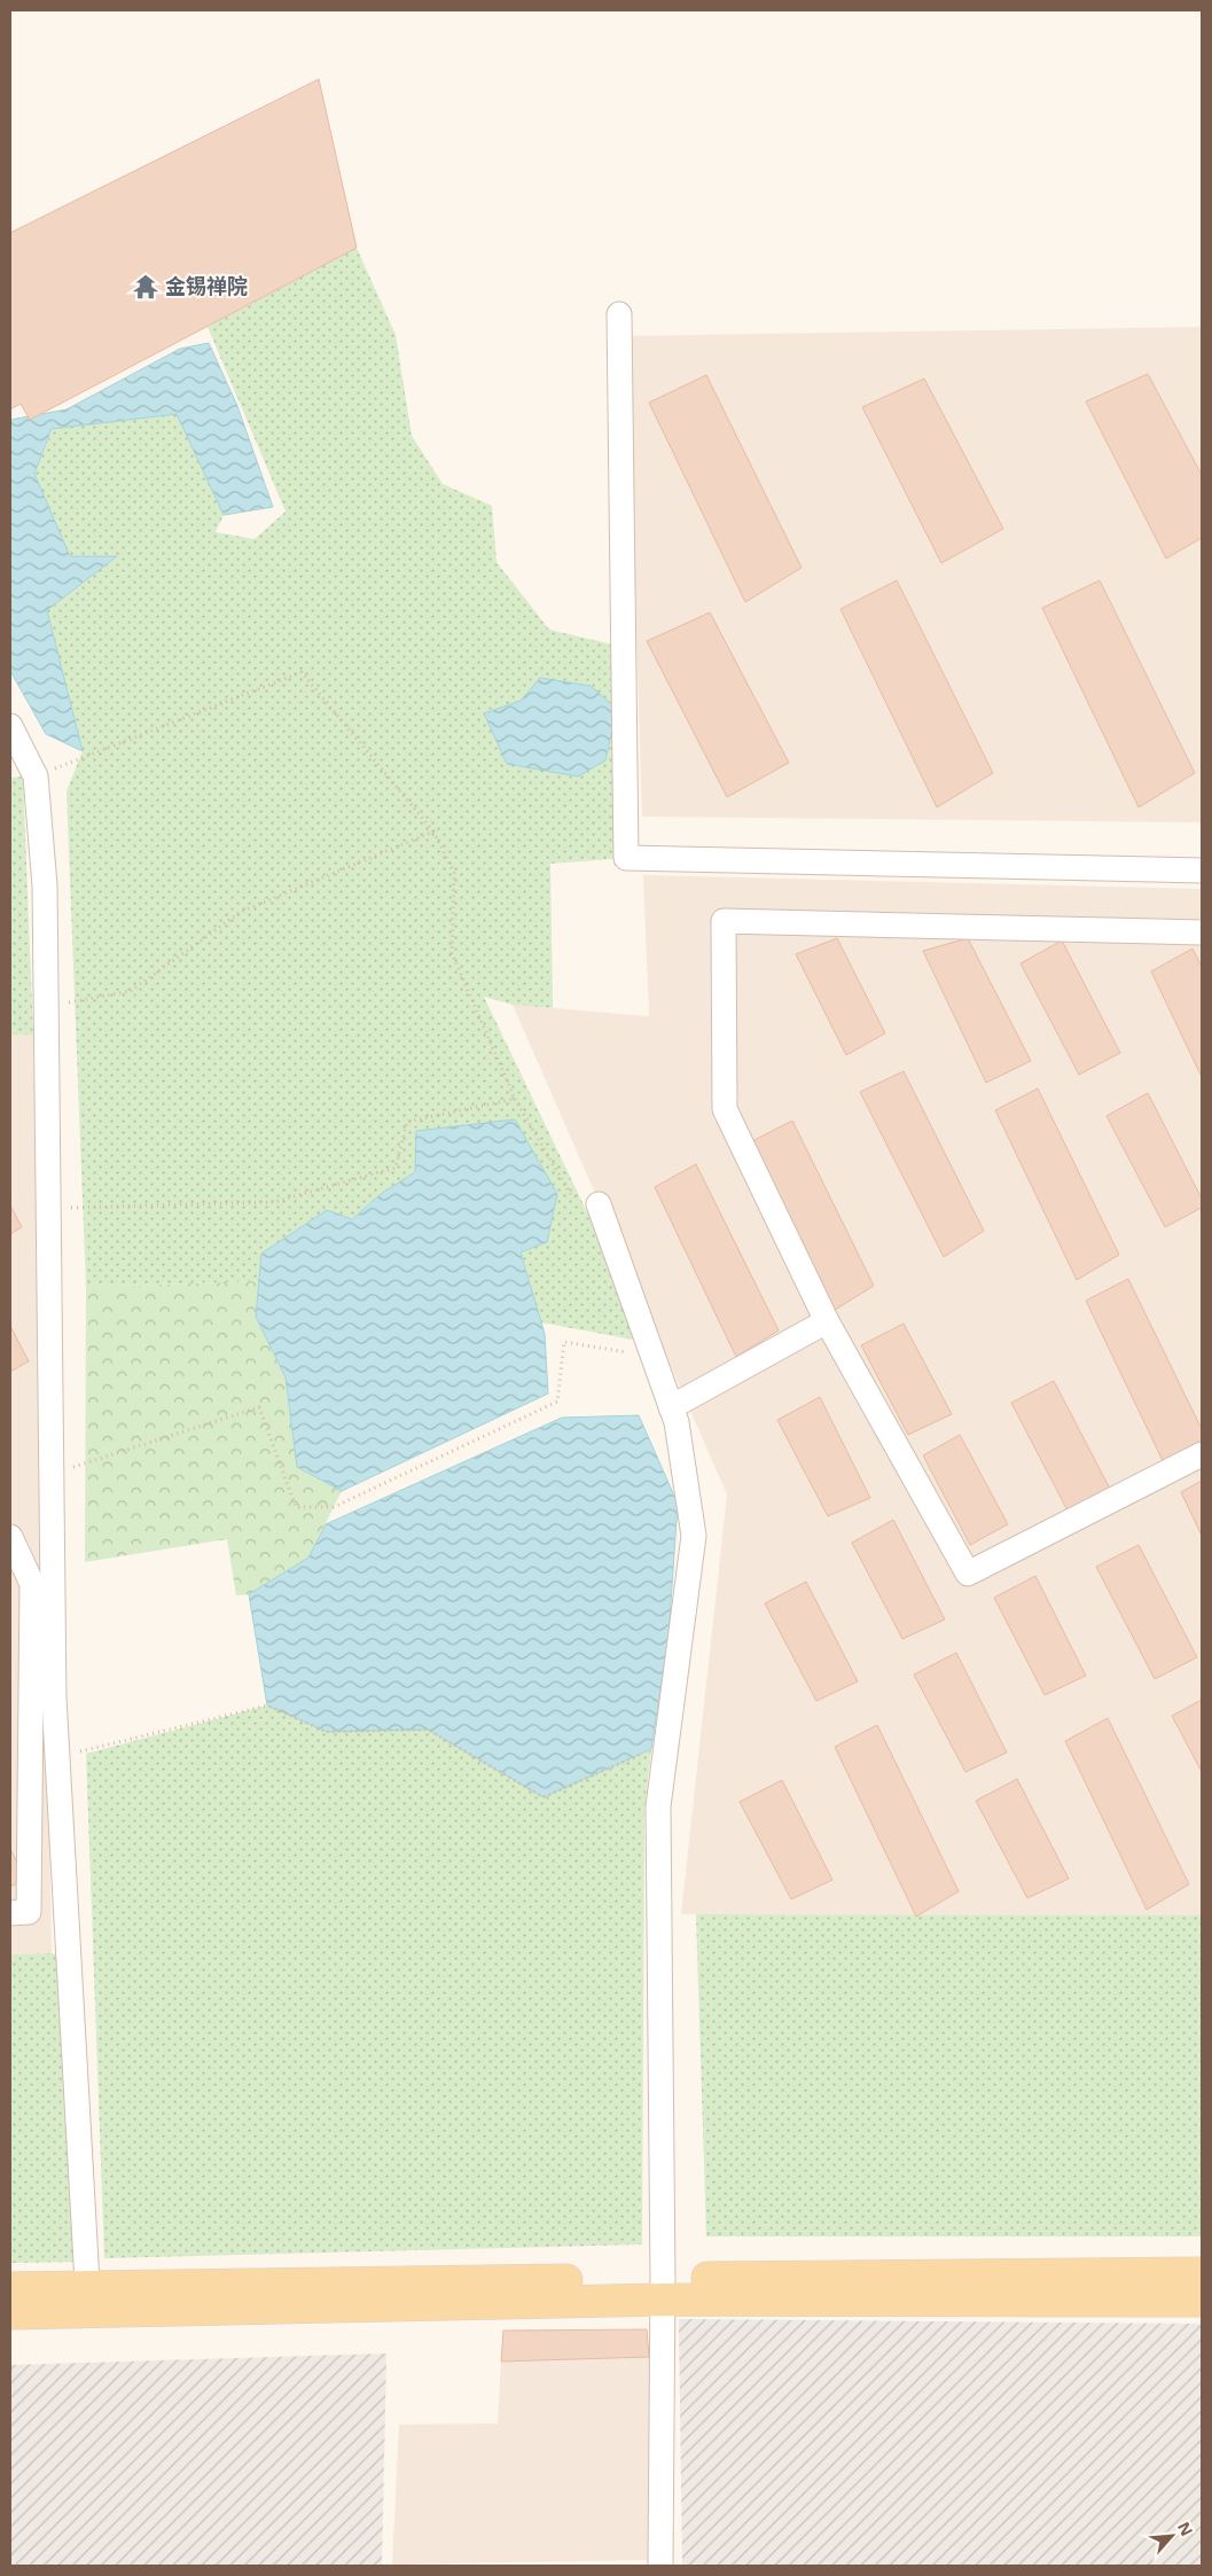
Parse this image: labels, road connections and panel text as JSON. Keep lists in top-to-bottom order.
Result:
{
  "places": {
    "temple": ["金锡禅院"]
  },
  "north": "top right"
}
